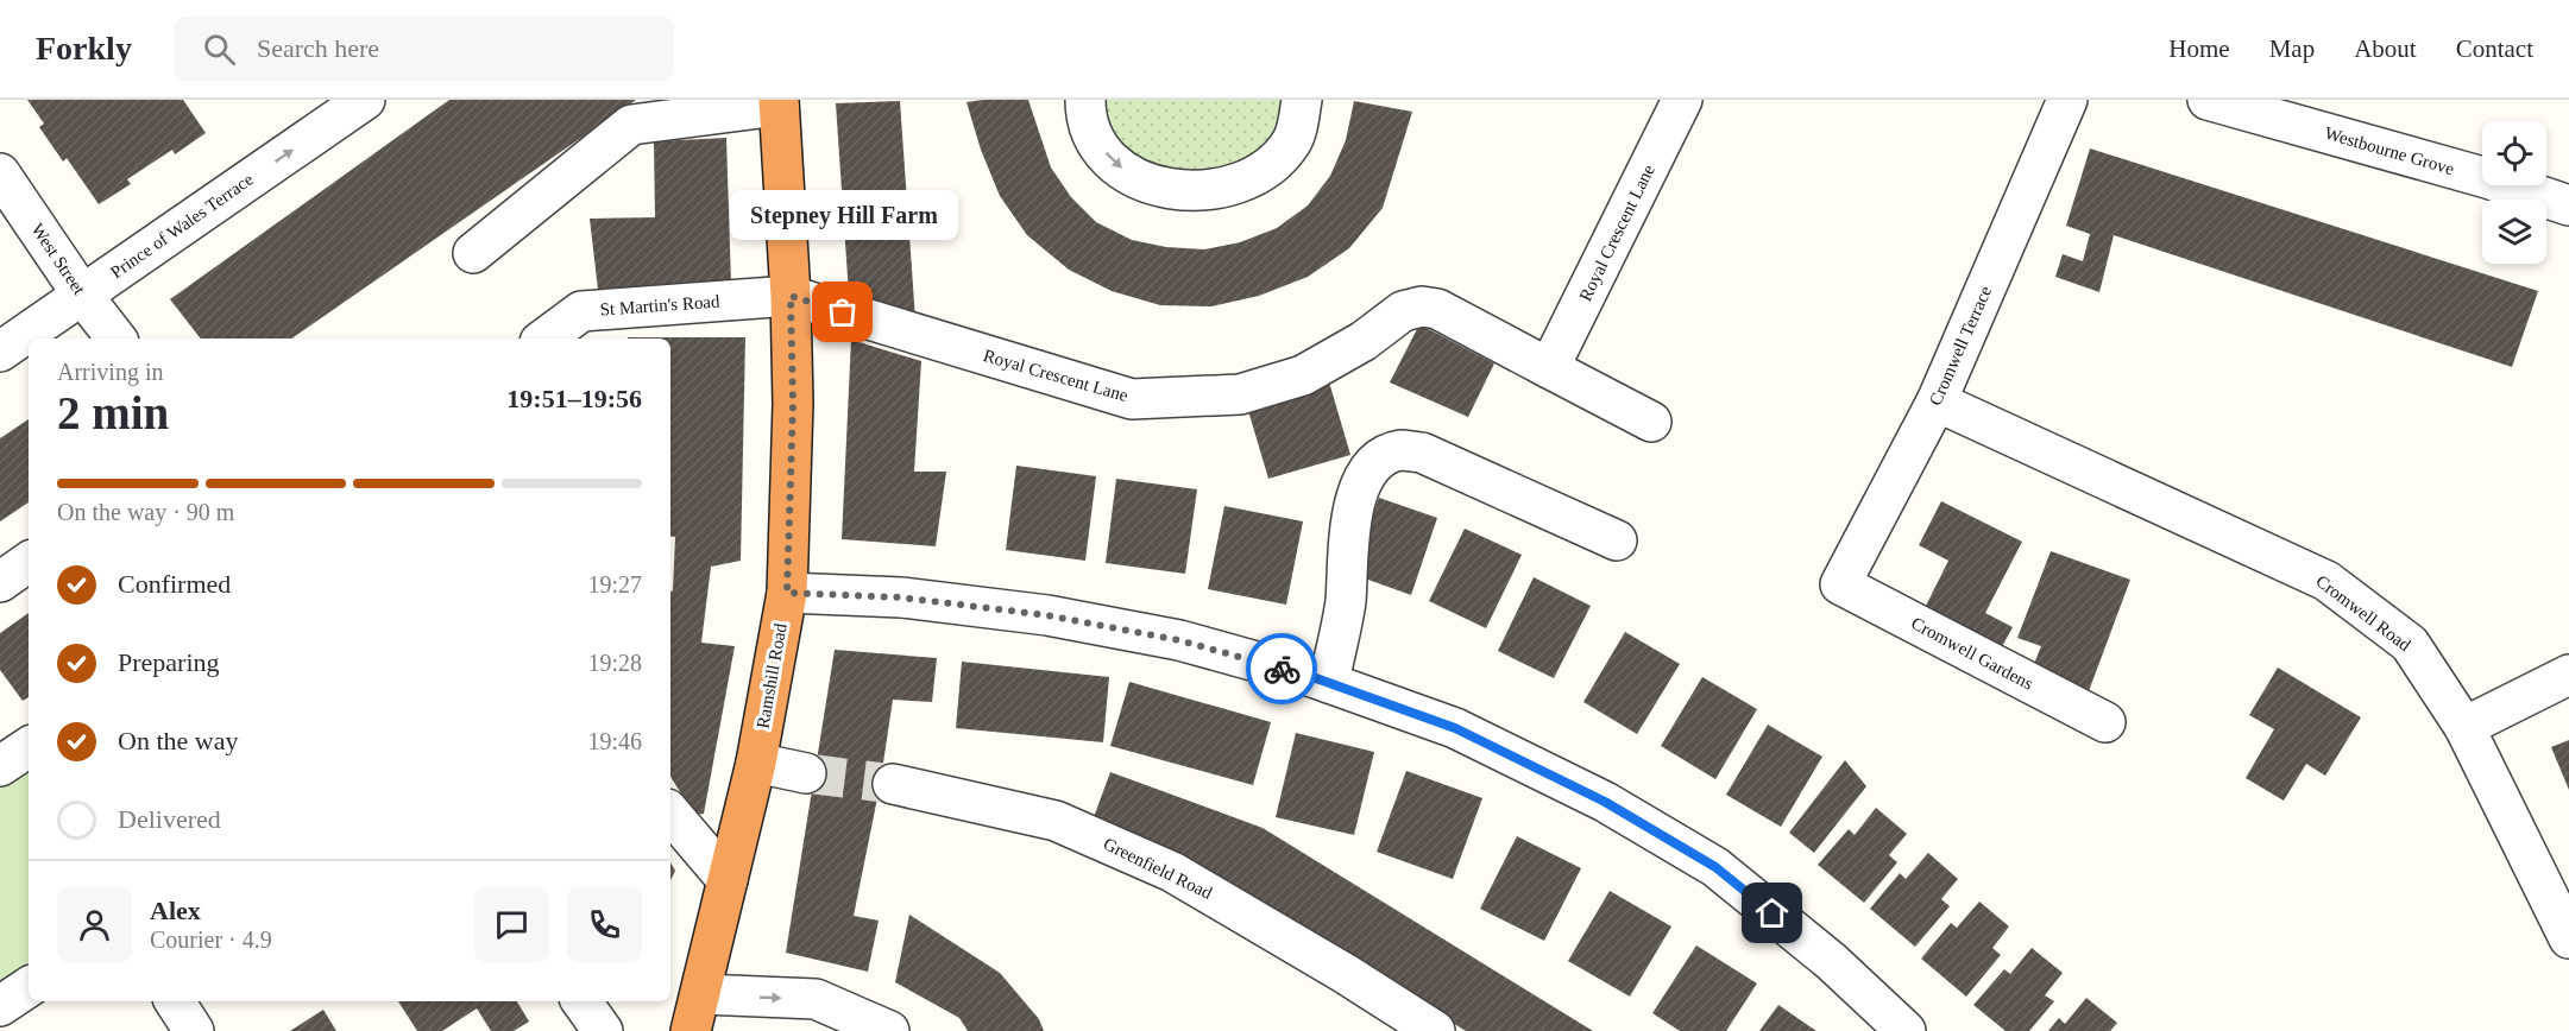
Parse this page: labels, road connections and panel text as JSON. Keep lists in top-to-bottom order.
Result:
{
  "streets": {
    "highway": ["Ramshill Road"],
    "street": [
      "Westbourne Grove",
      "Prince of Wales Terrace",
      "Royal Crescent Lane",
      "West Street",
      "St Martin's Road",
      "Cromwell Terrace",
      "Cromwell Road",
      "Cromwell Gardens",
      "Greenfield Road"
    ]
  },
  "crossings": [
    ["Prince of Wales Terrace", "West Street"],
    ["Royal Crescent Lane", "St Martin's Road"],
    ["Royal Crescent Lane", "Ramshill Road"],
    ["St Martin's Road", "Ramshill Road"],
    ["Cromwell Terrace", "Cromwell Road"],
    ["Cromwell Terrace", "Cromwell Gardens"]
  ],
  "one_way": ["Prince of Wales Terrace"],
  "places": ["Stepney Hill Farm"],
  "page": {
    "header": "Forkly",
    "search": "Search here",
    "nav": [
      "Home",
      "Map",
      "About",
      "Contact"
    ],
    "bubble": "Stepney Hill Farm",
    "heading": ["2 min", "Arriving in", "19:51–19:56"],
    "panel": ["Alex", "Courier · 4.9"],
    "bar": "On the way · 90 m",
    "list": [
      ["Confirmed", "19:27"],
      ["Preparing", "19:28"],
      ["On the way", "19:46"],
      "Delivered"
    ]
  }
}
